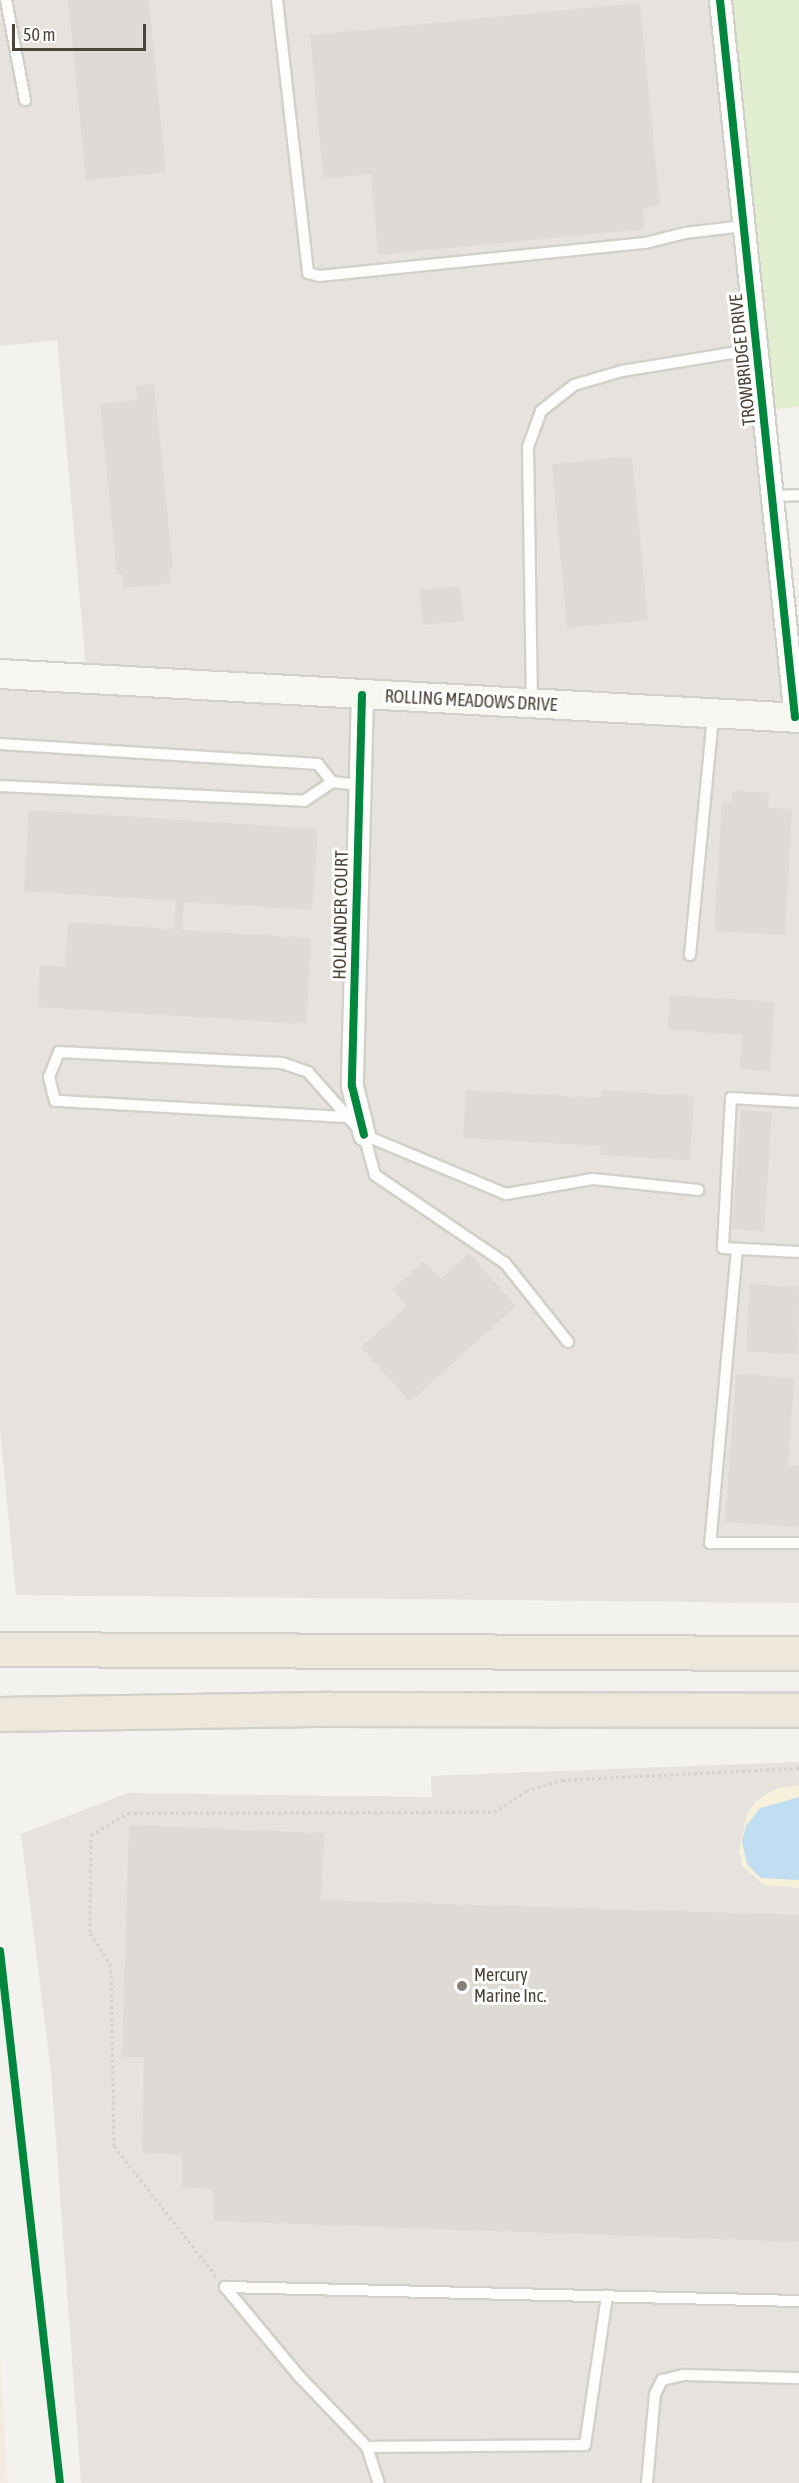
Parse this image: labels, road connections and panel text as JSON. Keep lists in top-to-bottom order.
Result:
{
  "streets": {
    "main road": ["ROLLING MEADOWS DRIVE"],
    "street": ["TROWBRIDGE DRIVE", "HOLLANDER COURT"]
  },
  "crossings": [
    ["TROWBRIDGE DRIVE", "ROLLING MEADOWS DRIVE"],
    ["ROLLING MEADOWS DRIVE", "HOLLANDER COURT"]
  ],
  "places": ["Mercury Marine Inc."],
  "scale_bar": "50 m"
}
